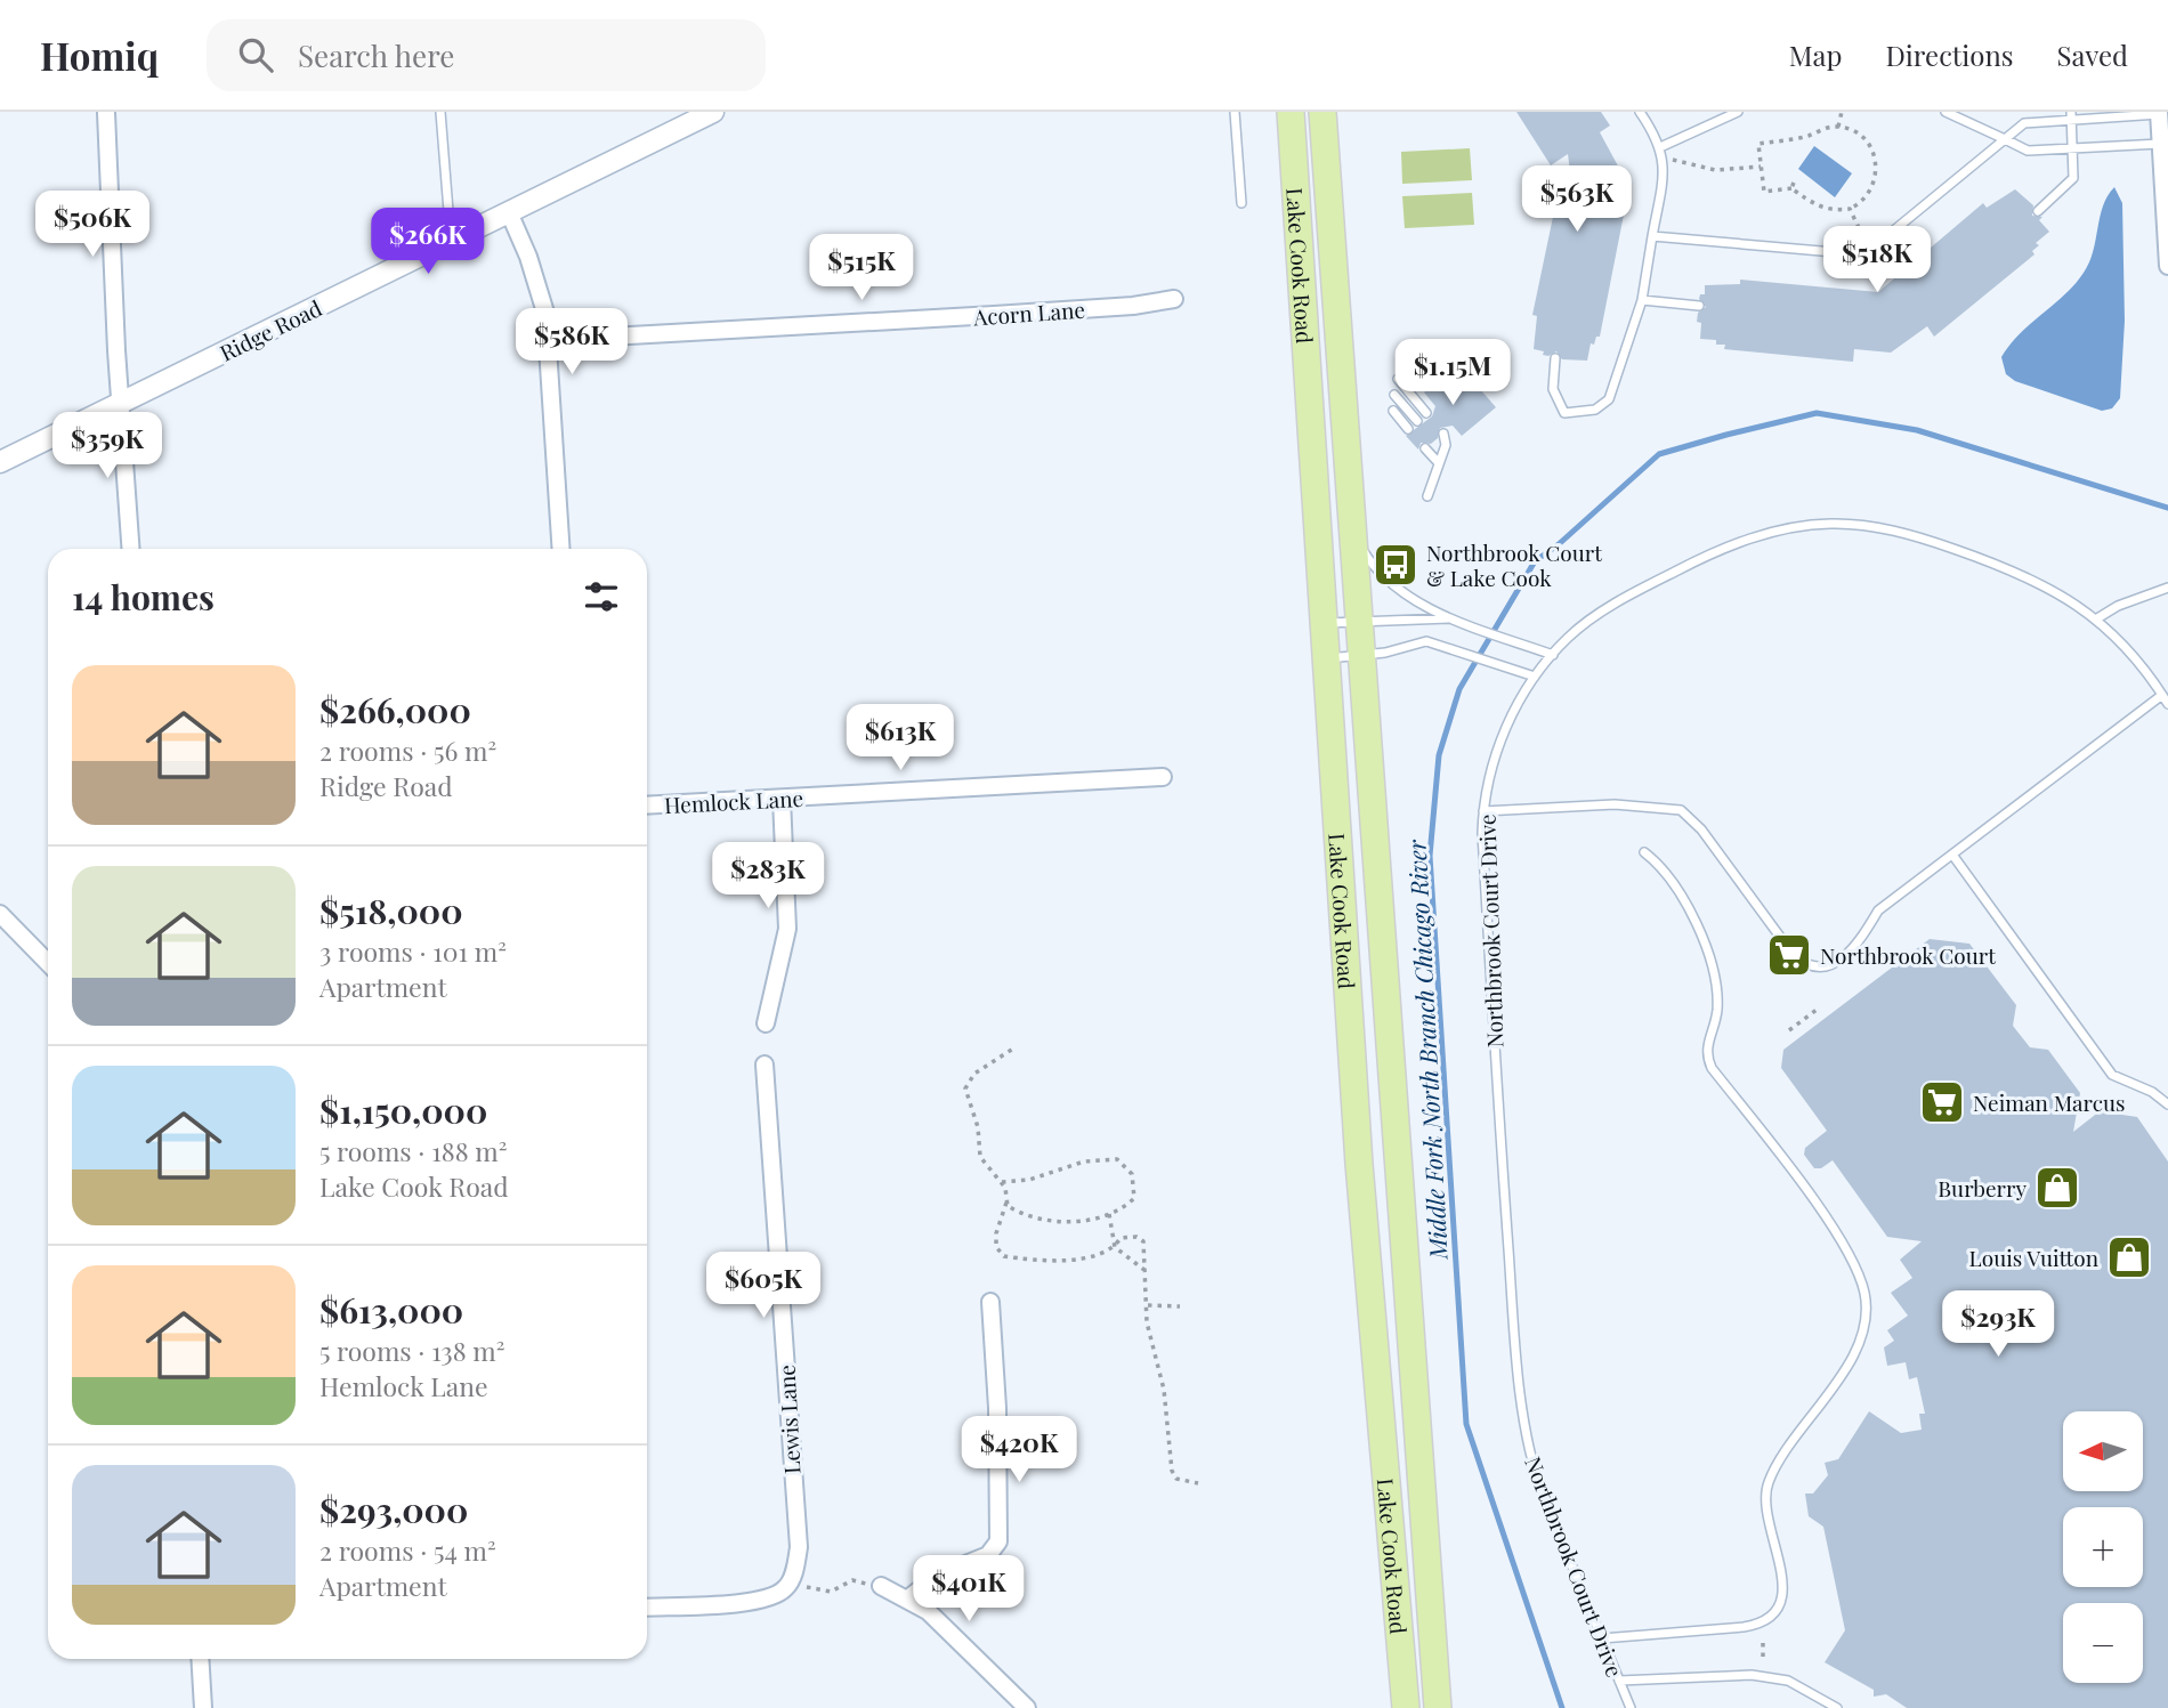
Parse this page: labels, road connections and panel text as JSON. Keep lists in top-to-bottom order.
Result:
{
  "streets": {
    "main road": ["Lake Cook Road"],
    "street": [
      "Acorn Lane",
      "Ridge Road",
      "Hemlock Lane",
      "Lewis Lane"
    ],
    "lane": ["Northbrook Court Drive"]
  },
  "water": ["Middle Fork North Branch Chicago River"],
  "places": {
    "bus stop": ["Northbrook Court & Lake Cook"],
    "supermarket": ["Northbrook Court", "Neiman Marcus"],
    "shop": ["Burberry", "Louis Vuitton"]
  },
  "north": "left",
  "page": {
    "header": "Homiq",
    "search": "Search here",
    "nav": ["Map", "Directions", "Saved"],
    "price": [
      "$563K",
      "$506K",
      "$266K",
      "$518K",
      "$515K",
      "$586K",
      "$1.15M",
      "$359K",
      "$613K",
      "$283K",
      "$605K",
      "$293K",
      "$420K",
      "$401K"
    ],
    "heading": "14 homes",
    "list": [
      {
        "name": "$266,000",
        "note": "2 rooms · 56 m² · Ridge Road"
      },
      {
        "name": "$518,000",
        "note": "3 rooms · 101 m² · Apartment"
      },
      {
        "name": "$1,150,000",
        "note": "5 rooms · 188 m² · Lake Cook Road"
      },
      {
        "name": "$613,000",
        "note": "5 rooms · 138 m² · Hemlock Lane"
      },
      {
        "name": "$293,000",
        "note": "2 rooms · 54 m² · Apartment"
      }
    ],
    "map_buttons": ["+", "−"]
  }
}
